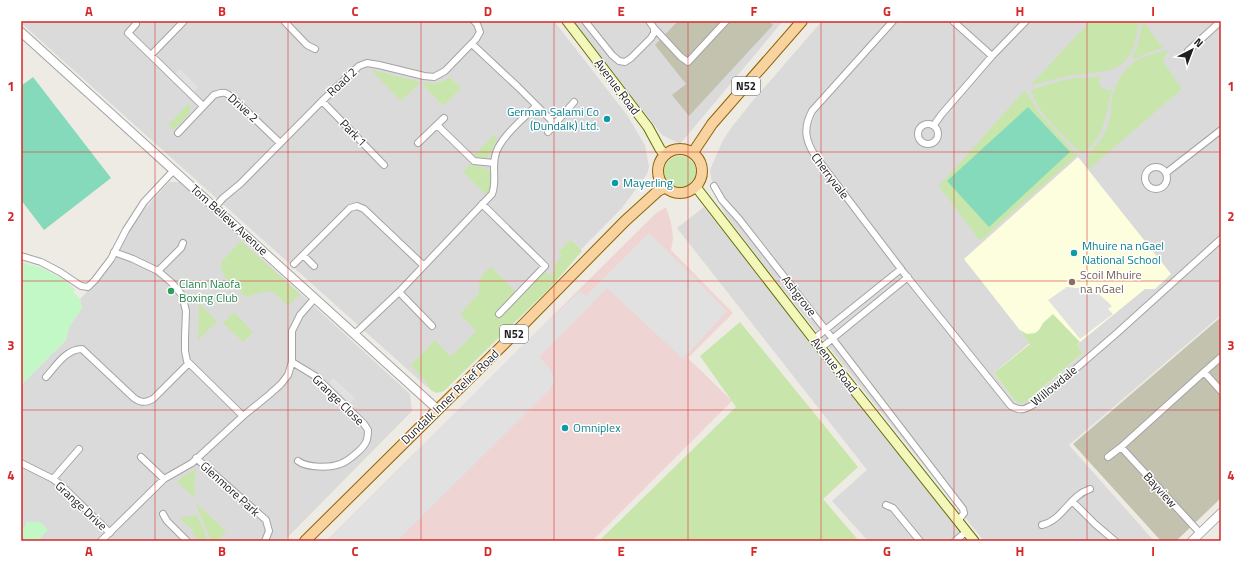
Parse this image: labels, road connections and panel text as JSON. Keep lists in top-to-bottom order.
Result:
{
  "streets": {
    "main road": ["N52", "Avenue Road", "Dundalk Inner Relief Road"],
    "street": [
      "Road 2",
      "Drive 2",
      "Park 1",
      "Cherryvale",
      "Tom Bellew Avenue",
      "Ashgrove",
      "Willowdale",
      "Grange Close",
      "Glenmore Park",
      "Bayview",
      "Grange Drive"
    ]
  },
  "crossings": [
    ["Road 2", "Drive 2"],
    ["Road 2", "Park 1"],
    ["Road 2", "Tom Bellew Avenue"],
    ["N52", "Avenue Road"],
    ["N52", "Dundalk Inner Relief Road"],
    ["Avenue Road", "Ashgrove"],
    ["Avenue Road", "Dundalk Inner Relief Road"],
    ["Cherryvale", "Willowdale"],
    ["Tom Bellew Avenue", "Dundalk Inner Relief Road"]
  ],
  "places": [
    "German Salami Co (Dundalk) Ltd.",
    "Mayerling",
    "Mhuire na nGael National School",
    "Scoil Mhuire na nGael",
    "Clann Naofa Boxing Club",
    "Omniplex"
  ],
  "north": "top right",
  "grid": {
    "columns": [
      "A",
      "B",
      "C",
      "D",
      "E",
      "F",
      "G",
      "H",
      "I"
    ],
    "rows": [
      "1",
      "2",
      "3",
      "4"
    ]
  }
}
